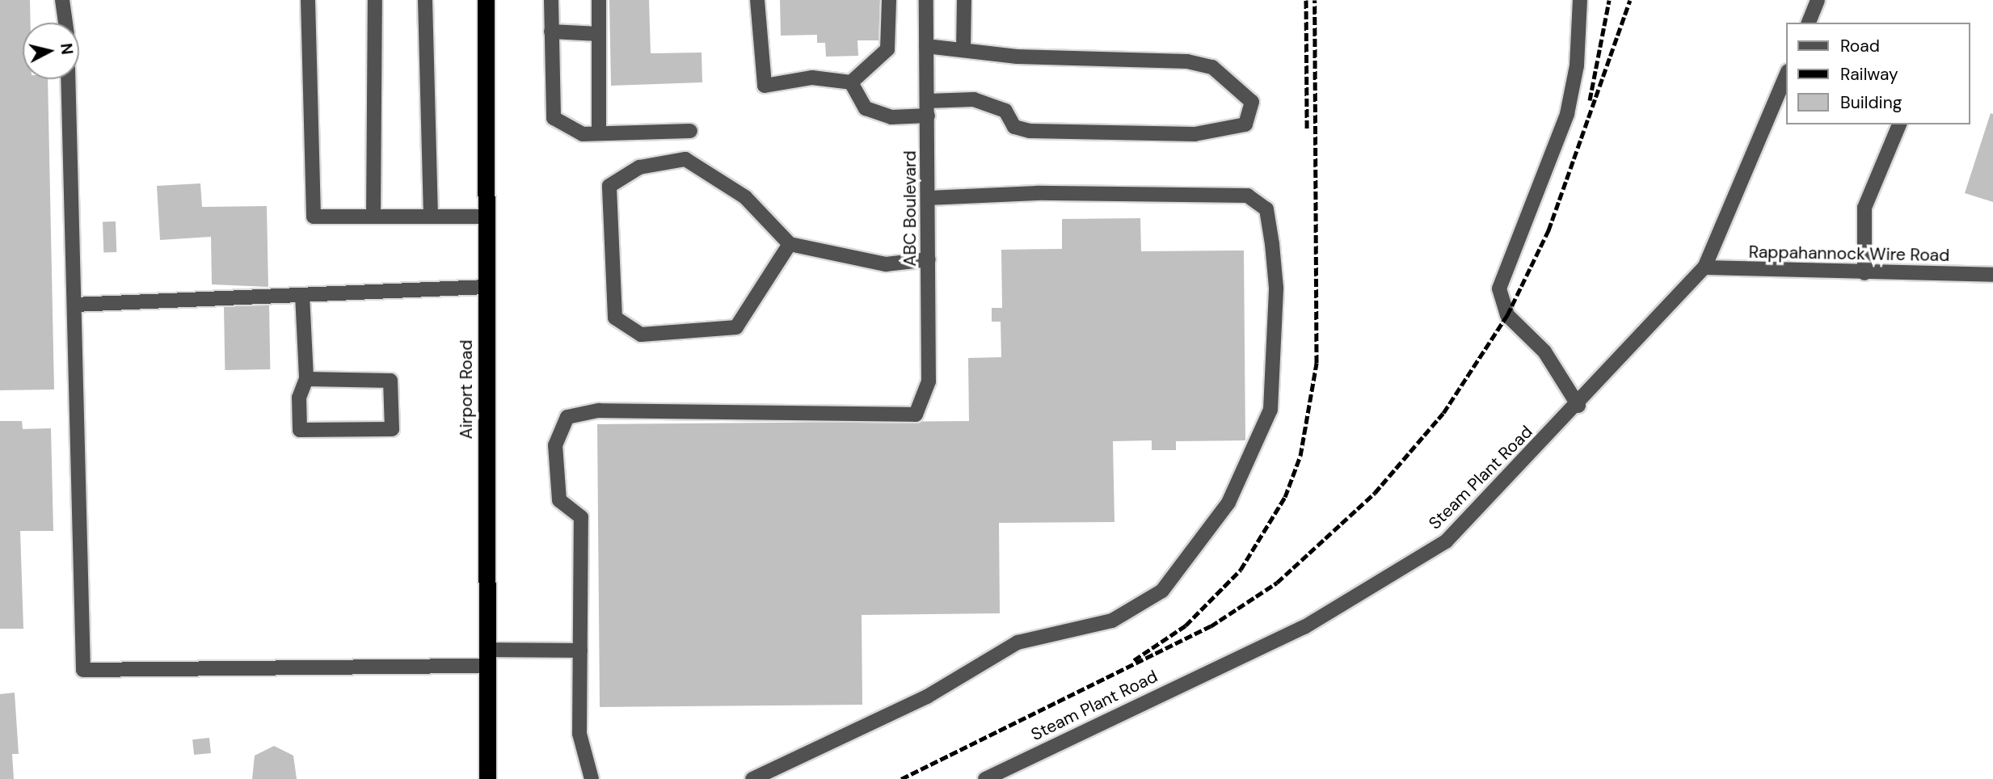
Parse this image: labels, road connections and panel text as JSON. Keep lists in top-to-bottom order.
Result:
{
  "streets": {
    "highway": ["Airport Road"],
    "street": ["ABC Boulevard", "Rappahannock Wire Road", "Steam Plant Road"]
  },
  "crossings": [
    ["Rappahannock Wire Road", "Steam Plant Road"]
  ],
  "legend": ["Road", "Railway", "Building"],
  "north": "right"
}
